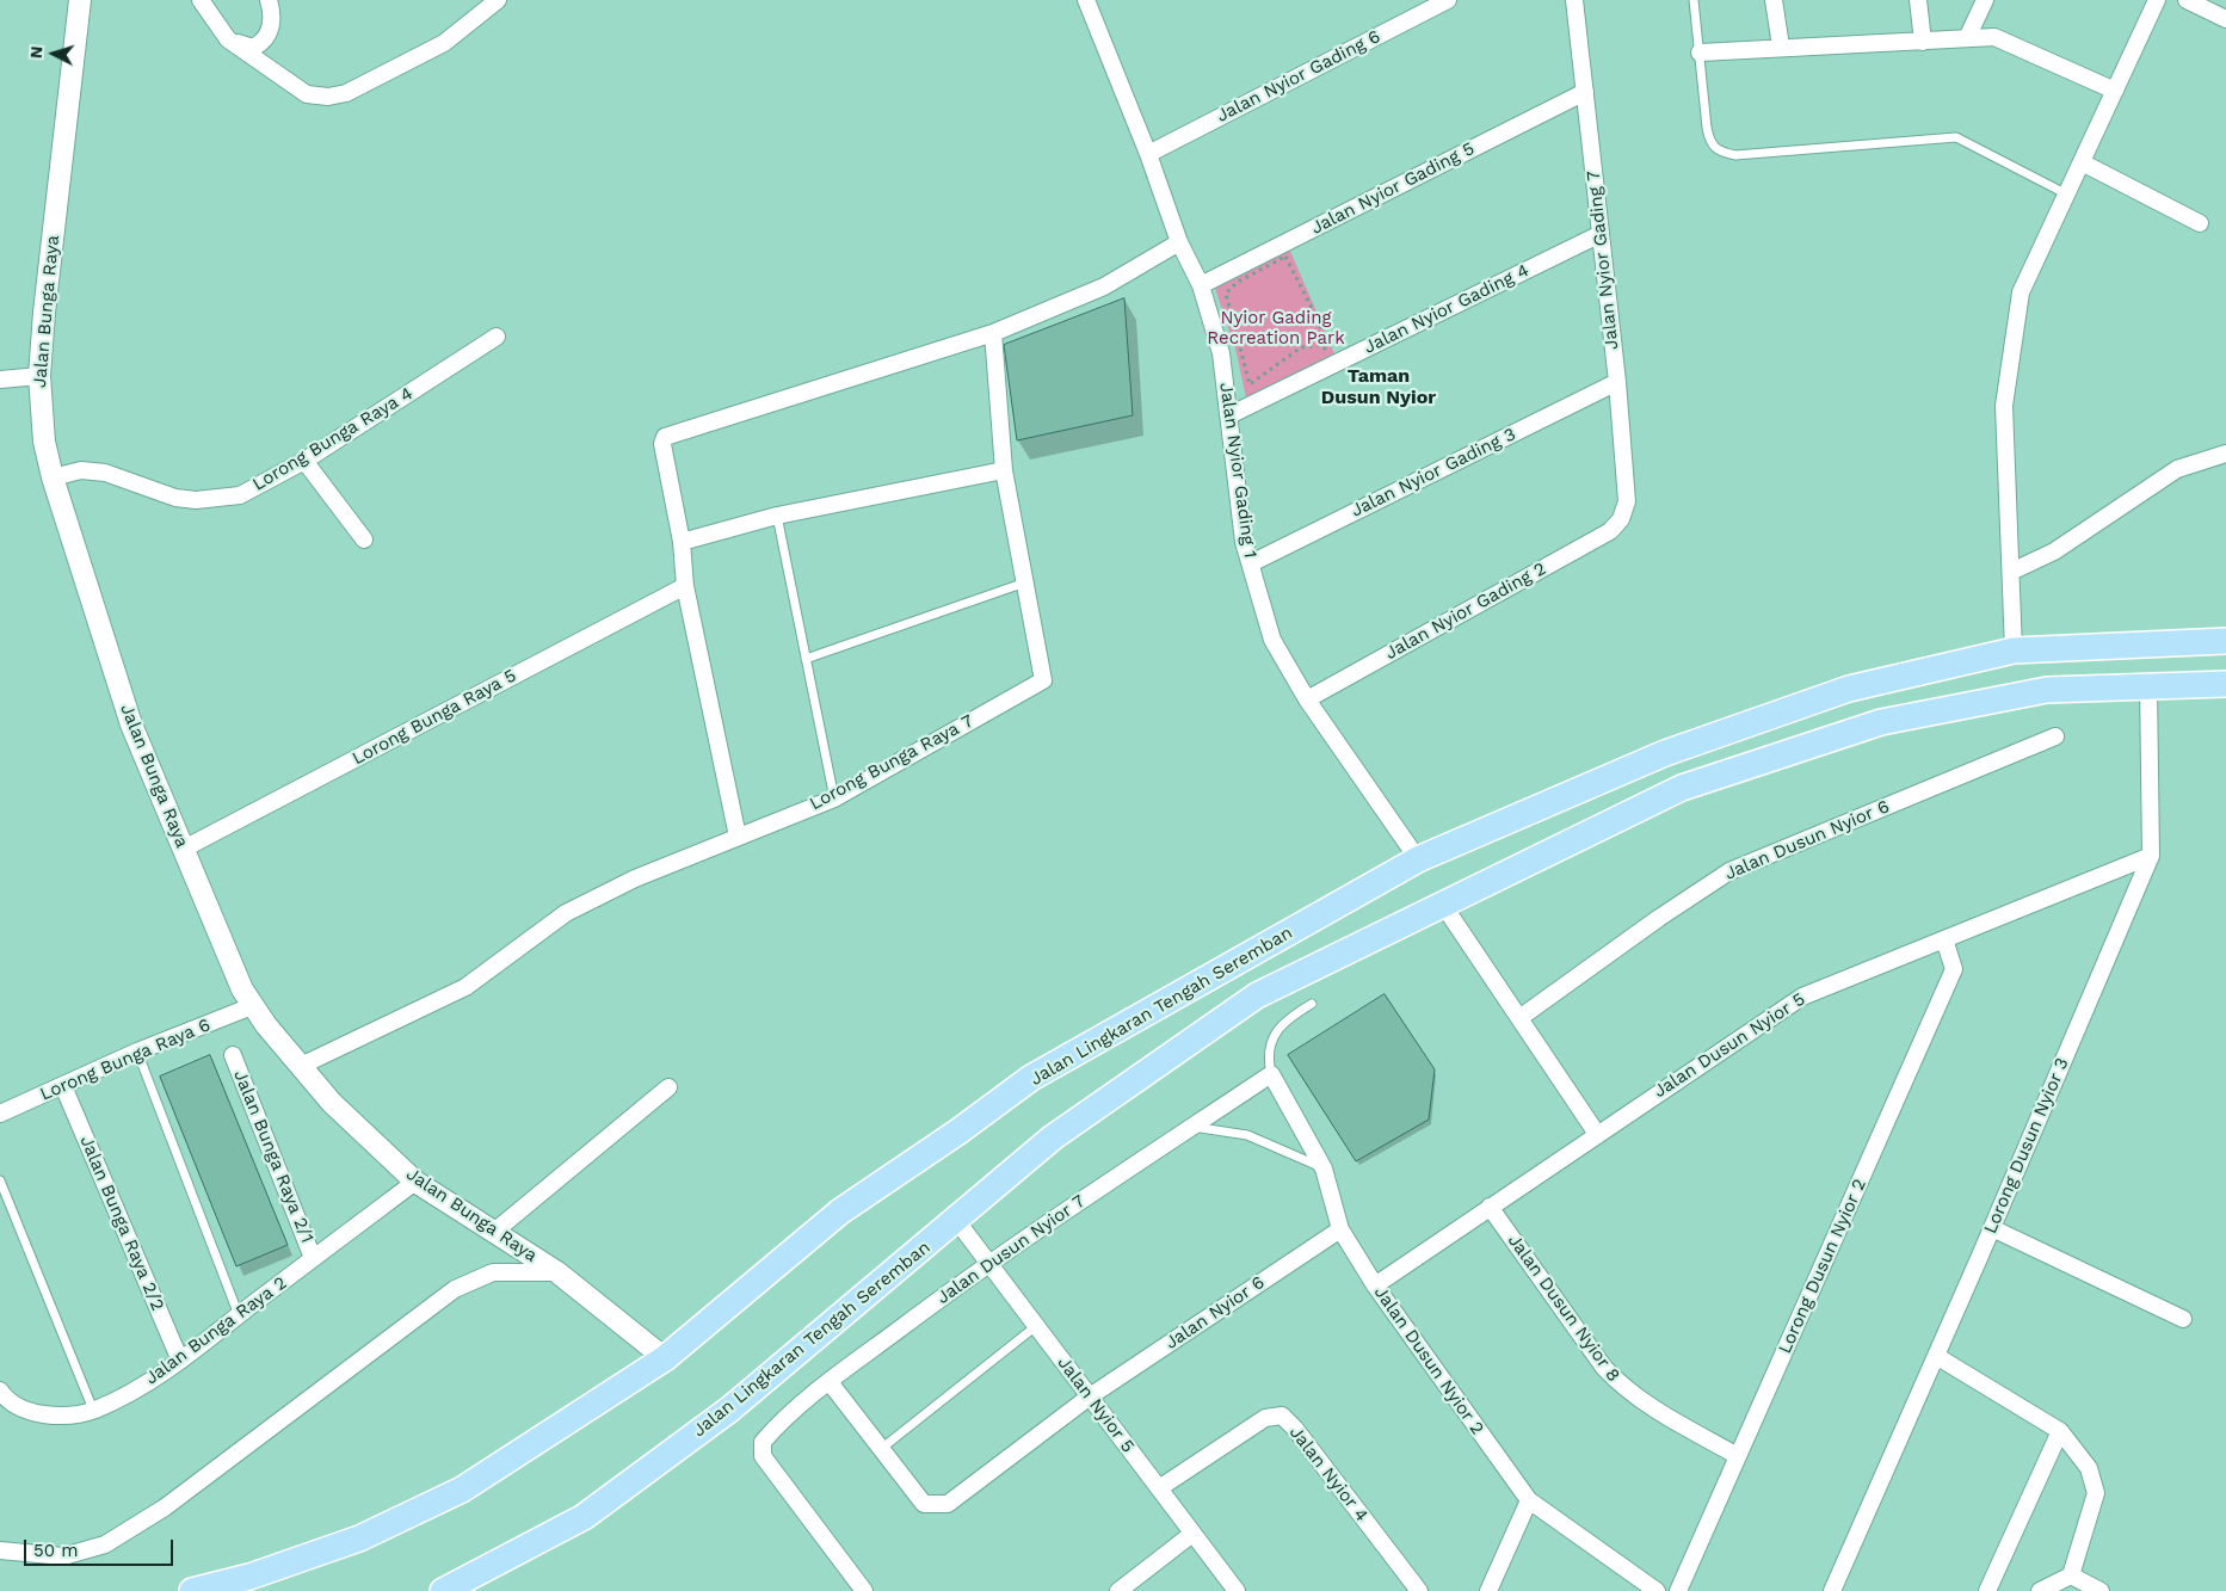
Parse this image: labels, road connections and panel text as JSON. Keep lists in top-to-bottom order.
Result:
{
  "streets": {
    "main road": ["Jalan Lingkaran Tengah Seremban"],
    "street": [
      "Jalan Nyior Gading 6",
      "Jalan Nyior Gading 5",
      "Jalan Nyior Gading 7",
      "Jalan Nyior Gading 4",
      "Jalan Bunga Raya",
      "Lorong Bunga Raya 4",
      "Jalan Nyior Gading 1",
      "Jalan Nyior Gading 3",
      "Jalan Nyior Gading 2",
      "Lorong Bunga Raya 5",
      "Lorong Bunga Raya 7",
      "Jalan Dusun Nyior 6",
      "Jalan Dusun Nyior 5",
      "Lorong Bunga Raya 6",
      "Lorong Dusun Nyior 3",
      "Jalan Bunga Raya 2/1",
      "Jalan Bunga Raya 2/2",
      "Jalan Dusun Nyior 7",
      "Lorong Dusun Nyior 2",
      "Jalan Dusun Nyior 8",
      "Jalan Nyior 6",
      "Jalan Bunga Raya 2",
      "Jalan Dusun Nyior 2",
      "Jalan Nyior 5",
      "Jalan Nyior 4"
    ]
  },
  "crossings": [
    ["Jalan Nyior Gading 6", "Jalan Nyior Gading 1"],
    ["Jalan Nyior Gading 5", "Jalan Nyior Gading 7"],
    ["Jalan Nyior Gading 5", "Jalan Nyior Gading 1"],
    ["Jalan Nyior Gading 7", "Jalan Nyior Gading 4"],
    ["Jalan Nyior Gading 7", "Jalan Nyior Gading 3"],
    ["Jalan Nyior Gading 7", "Jalan Nyior Gading 2"],
    ["Jalan Nyior Gading 4", "Jalan Nyior Gading 1"],
    ["Jalan Bunga Raya", "Lorong Bunga Raya 4"],
    ["Jalan Bunga Raya", "Lorong Bunga Raya 5"],
    ["Jalan Bunga Raya", "Lorong Bunga Raya 7"],
    ["Jalan Bunga Raya", "Jalan Lingkaran Tengah Seremban"],
    ["Jalan Bunga Raya", "Lorong Bunga Raya 6"],
    ["Jalan Bunga Raya", "Jalan Bunga Raya 2"],
    ["Jalan Nyior Gading 1", "Jalan Nyior Gading 3"],
    ["Jalan Nyior Gading 1", "Jalan Nyior Gading 2"],
    ["Jalan Nyior Gading 1", "Jalan Lingkaran Tengah Seremban"],
    ["Jalan Lingkaran Tengah Seremban", "Lorong Dusun Nyior 3"],
    ["Jalan Lingkaran Tengah Seremban", "Jalan Nyior 5"],
    ["Jalan Dusun Nyior 5", "Lorong Dusun Nyior 3"],
    ["Jalan Dusun Nyior 5", "Lorong Dusun Nyior 2"],
    ["Jalan Dusun Nyior 5", "Jalan Dusun Nyior 8"],
    ["Jalan Dusun Nyior 5", "Jalan Dusun Nyior 2"],
    ["Lorong Bunga Raya 6", "Jalan Bunga Raya 2/2"],
    ["Jalan Bunga Raya 2/1", "Jalan Bunga Raya 2"],
    ["Jalan Bunga Raya 2/2", "Jalan Bunga Raya 2"],
    ["Jalan Dusun Nyior 7", "Jalan Dusun Nyior 2"],
    ["Jalan Dusun Nyior 7", "Jalan Nyior 5"],
    ["Lorong Dusun Nyior 2", "Jalan Dusun Nyior 8"],
    ["Jalan Nyior 6", "Jalan Dusun Nyior 2"],
    ["Jalan Nyior 6", "Jalan Nyior 5"],
    ["Jalan Nyior 5", "Jalan Nyior 4"]
  ],
  "districts": ["Taman Dusun Nyior"],
  "parks": ["Nyior Gading Recreation Park"],
  "scale_bar": "50 m",
  "north": "left"
}
